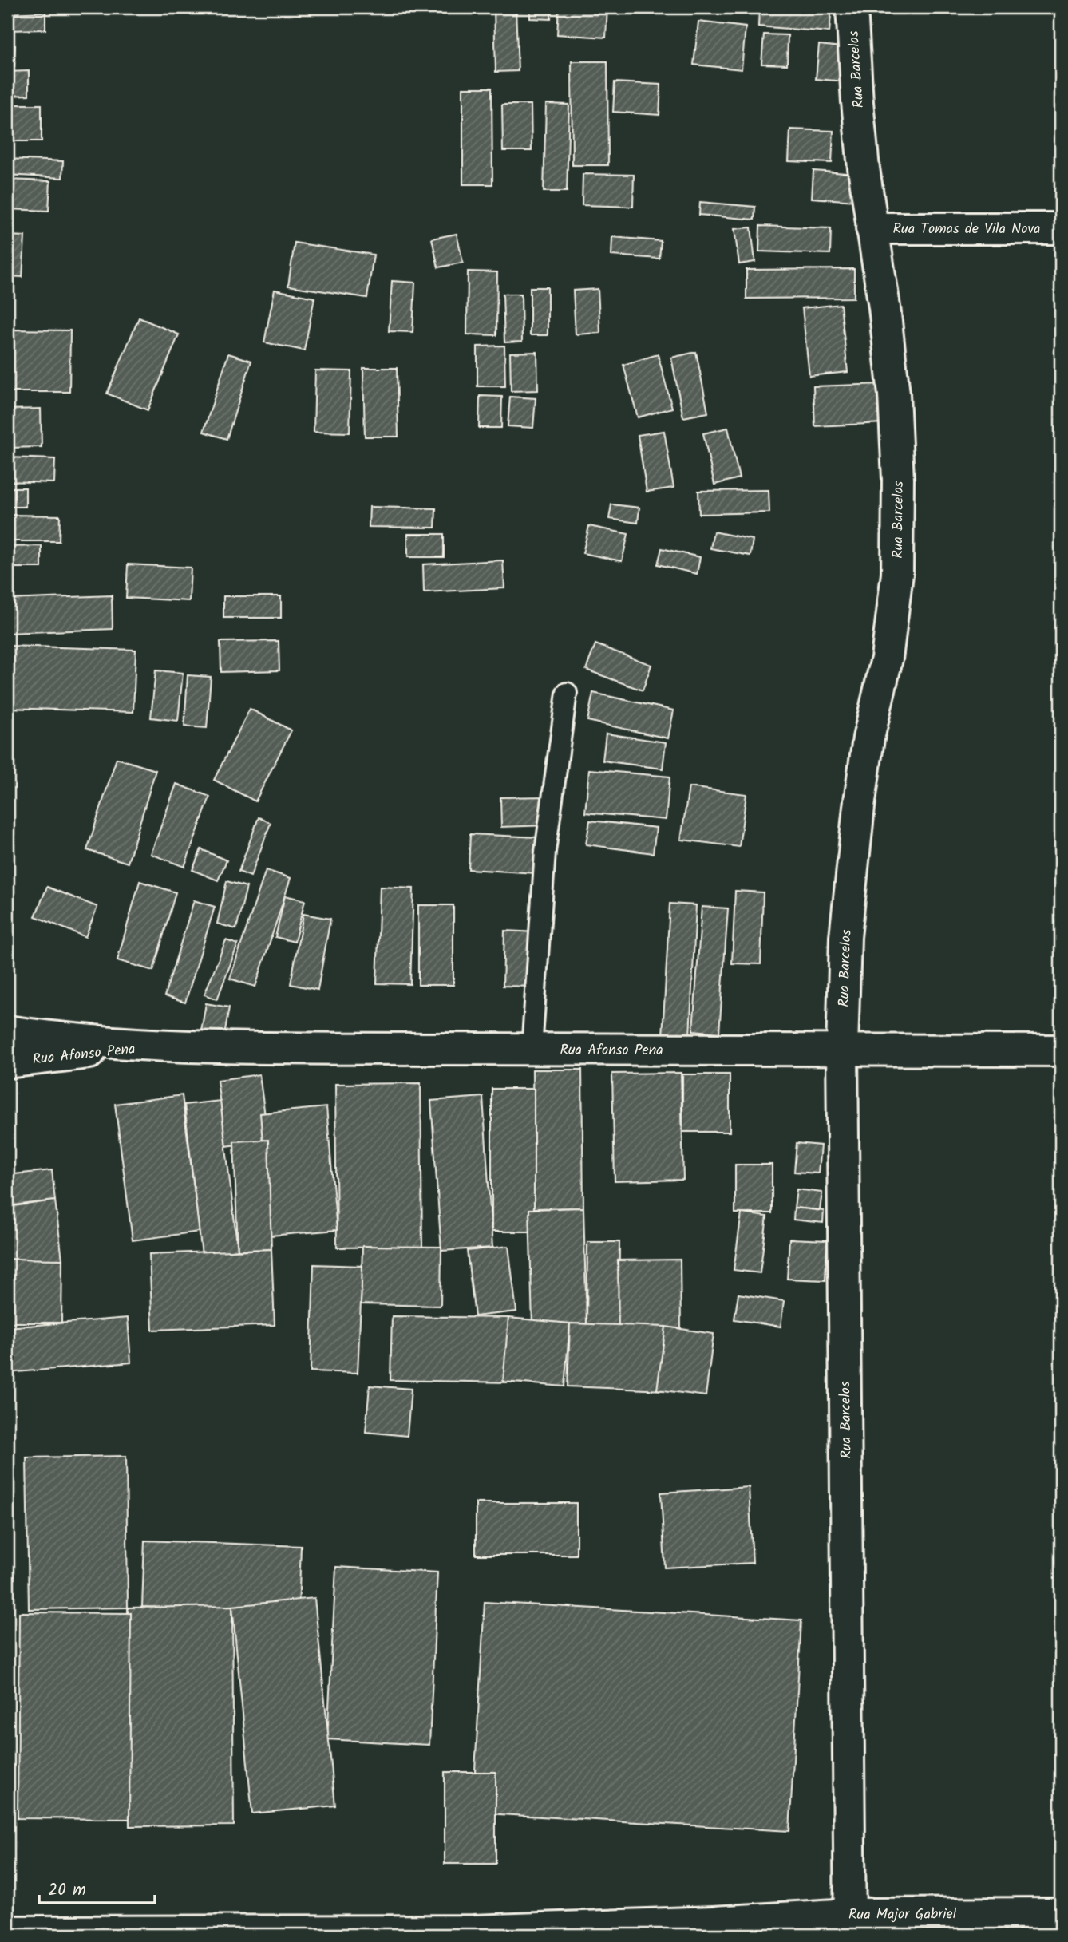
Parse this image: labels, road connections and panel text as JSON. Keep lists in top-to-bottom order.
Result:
{
  "streets": {
    "street": [
      "Rua Barcelos",
      "Rua Tomas de Vila Nova",
      "Rua Afonso Pena",
      "Rua Major Gabriel"
    ]
  },
  "crossings": [
    ["Rua Barcelos", "Rua Tomas de Vila Nova"],
    ["Rua Barcelos", "Rua Afonso Pena"],
    ["Rua Barcelos", "Rua Major Gabriel"]
  ],
  "scale_bar": "20 m"
}
